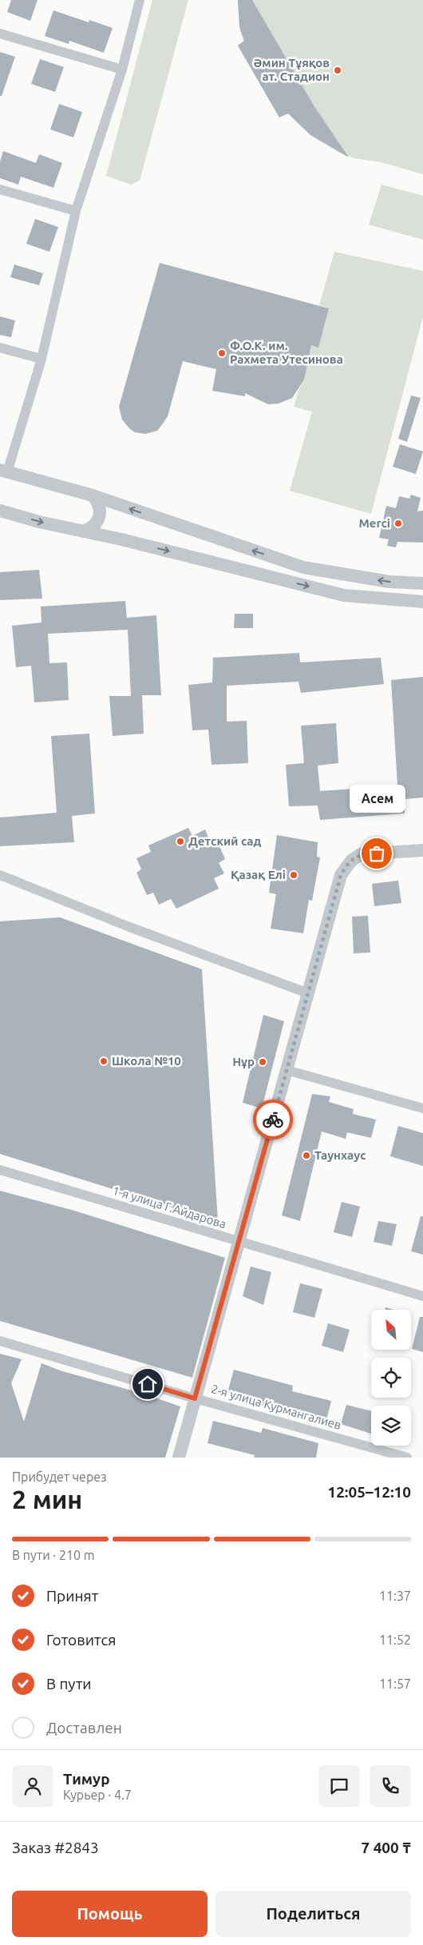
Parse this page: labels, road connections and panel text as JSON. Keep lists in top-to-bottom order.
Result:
{
  "streets": {
    "street": ["1-я улица Г.Айдарова", "2-я улица Курмангалиев"]
  },
  "places": [
    "Әмин Тұяқов ат. Стадион",
    "Ф.О.К. им. Рахмета Утесинова",
    "Merci",
    "Детский сад",
    "Асем",
    "Қазақ Елі",
    "Школа №10",
    "Нұр",
    "Таунхаус"
  ],
  "north": "top left",
  "page": {
    "bubble": "Асем",
    "heading": ["2 мин", "Прибудет через", "12:05–12:10"],
    "panel": [
      "Тимур",
      "Курьер · 4.7",
      "Заказ #2843",
      "7 400 ₸"
    ],
    "bar": "В пути · 210 m",
    "list": [
      ["Принят", "11:37"],
      ["Готовится", "11:52"],
      ["В пути", "11:57"],
      "Доставлен"
    ],
    "buttons": ["Помощь", "Поделиться"]
  }
}
